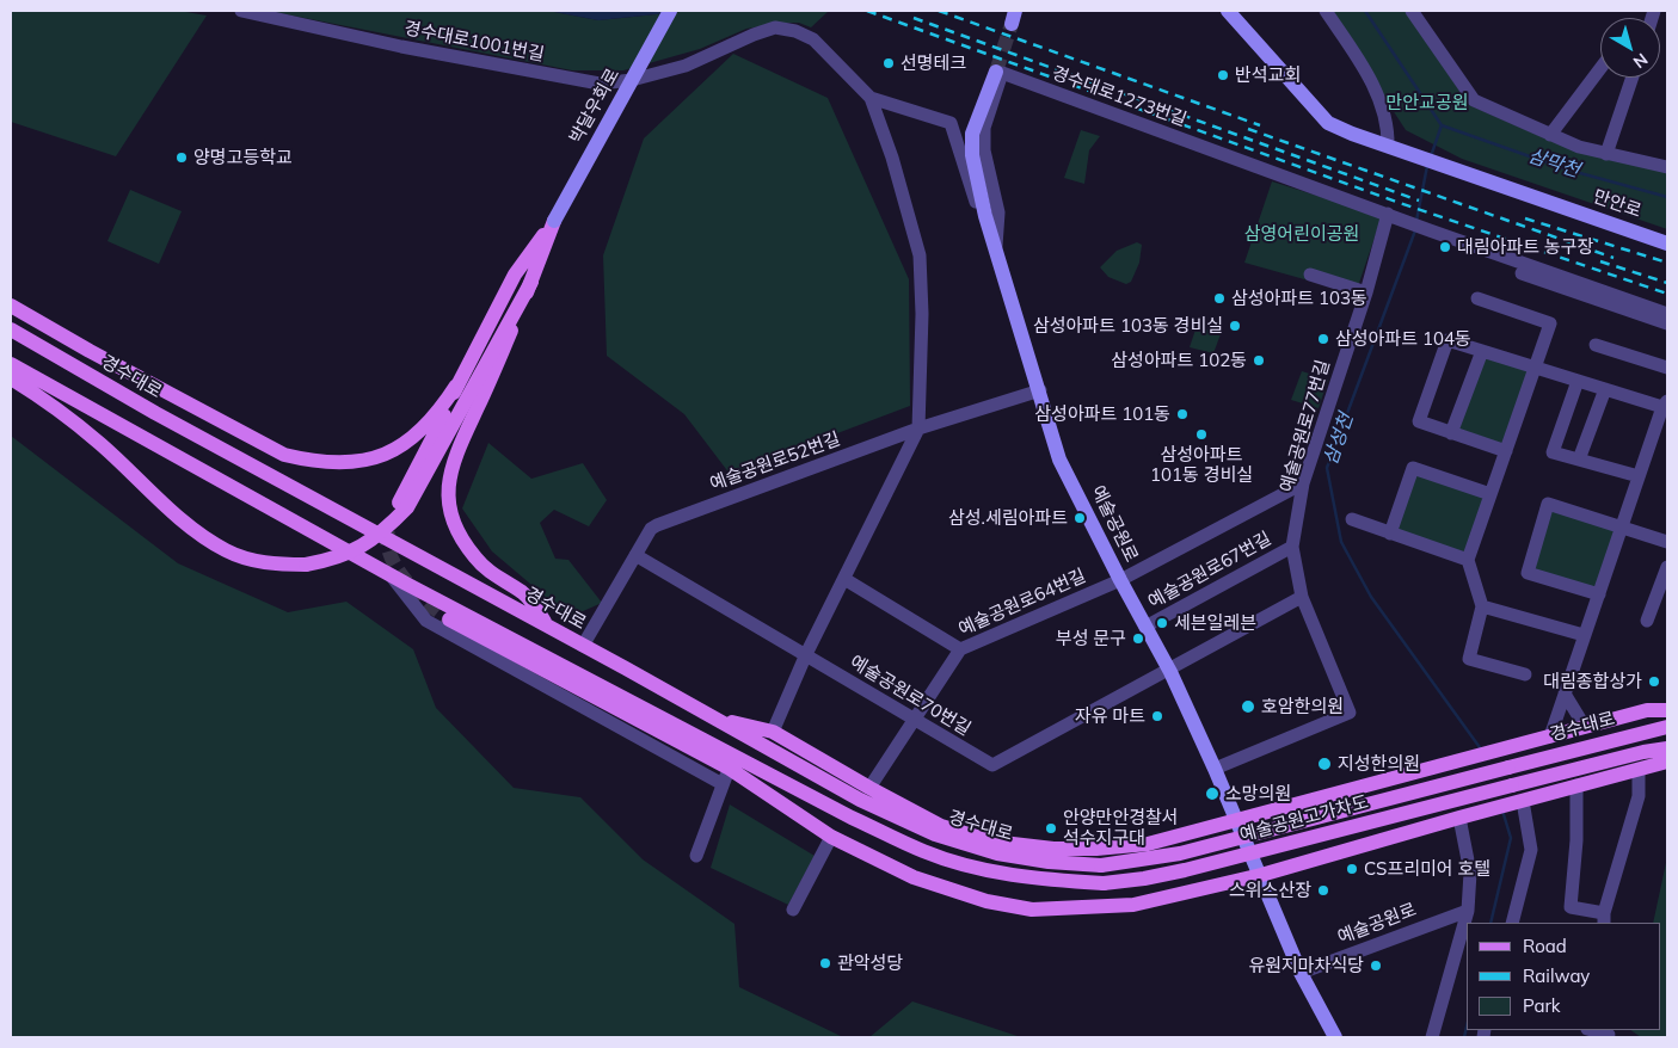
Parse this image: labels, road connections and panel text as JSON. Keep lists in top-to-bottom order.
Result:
{
  "streets": {
    "main road": ["경수대로", "예술공원고가차도"],
    "street": [
      "경수대로1001번길",
      "경수대로1273번길",
      "박달우회로",
      "만안로",
      "예술공원로77번길",
      "예술공원로52번길",
      "예술공원로",
      "예술공원로67번길",
      "예술공원로64번길",
      "예술공원로70번길"
    ]
  },
  "crossings": [
    ["경수대로1273번길", "예술공원로77번길"],
    ["경수대로1273번길", "예술공원로"],
    ["경수대로", "예술공원로52번길"],
    ["경수대로", "예술공원고가차도"],
    ["예술공원로77번길", "예술공원로"],
    ["예술공원로77번길", "예술공원로67번길"],
    ["예술공원로77번길", "예술공원로64번길"],
    ["예술공원로52번길", "예술공원로"],
    ["예술공원로52번길", "예술공원로70번길"],
    ["예술공원로", "예술공원로67번길"],
    ["예술공원로", "예술공원로64번길"],
    ["예술공원로", "예술공원로70번길"],
    ["예술공원로64번길", "예술공원로70번길"]
  ],
  "water": ["삼막천", "삼성천"],
  "parks": ["만안교공원", "삼영어린이공원"],
  "places": [
    "선명테크",
    "반석교회",
    "양명고등학교",
    "대림아파트 농구장",
    "삼성아파트 103동",
    "삼성아파트 103동 경비실",
    "삼성아파트 104동",
    "삼성아파트 102동",
    "삼성아파트 101동",
    "삼성아파트 101동 경비실",
    "삼성.세림아파트",
    "세븐일레븐",
    "부성 문구",
    "대림종합상가",
    "호암한의원",
    "자유 마트",
    "지성한의원",
    "소망의원",
    "안양만안경찰서 석수지구대",
    "CS프리미어 호텔",
    "스위스산장",
    "관악성당",
    "유원지마차식당"
  ],
  "legend": ["Road", "Railway", "Park"],
  "north": "bottom right"
}
